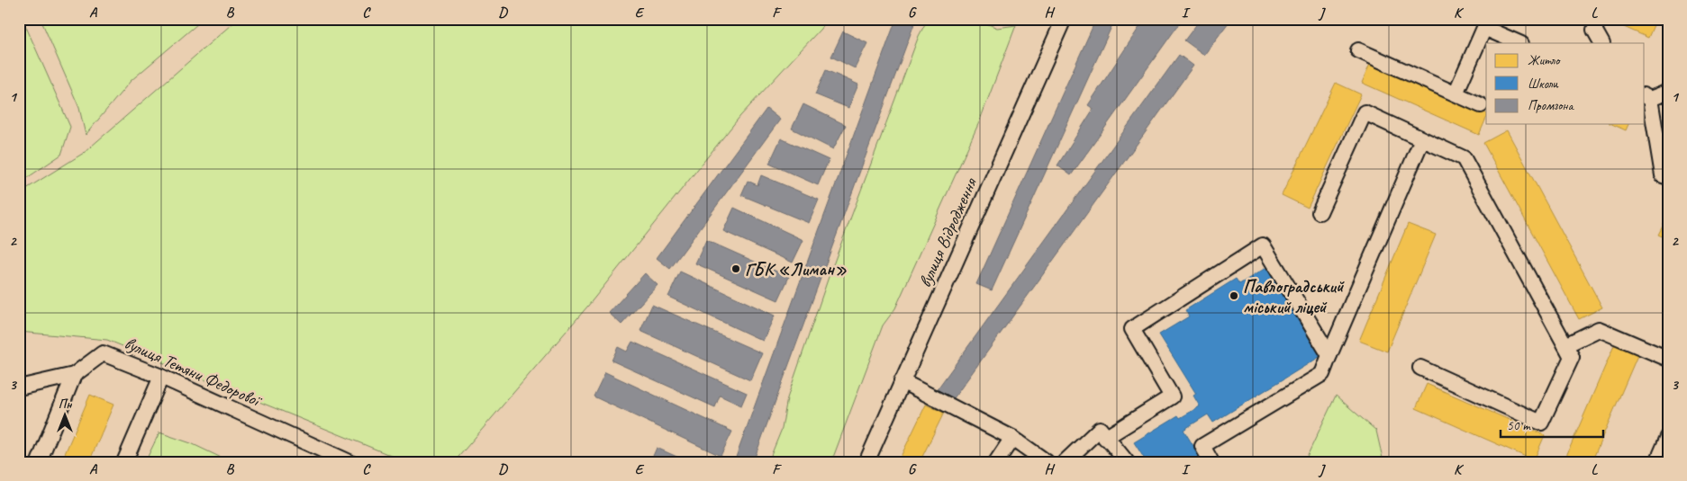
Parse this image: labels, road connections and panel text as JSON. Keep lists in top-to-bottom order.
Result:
{
  "streets": {
    "street": ["вулиця Відродження", "вулиця Тетяни Федорової"]
  },
  "places": ["ГБК «Лиман»", "Павлоградський міський ліцей"],
  "legend": ["Житло", "Школи", "Промзона"],
  "scale_bar": "50 m",
  "north": "top",
  "grid": {
    "columns": [
      "A",
      "B",
      "C",
      "D",
      "E",
      "F",
      "G",
      "H",
      "I",
      "J",
      "K",
      "L"
    ],
    "rows": ["1", "2", "3"]
  }
}
